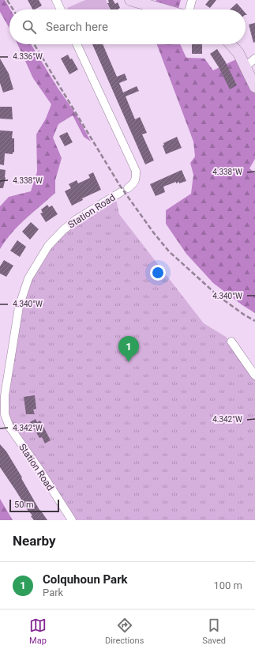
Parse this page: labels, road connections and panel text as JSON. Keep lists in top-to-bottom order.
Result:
{
  "streets": {
    "street": ["Station Road"]
  },
  "scale_bar": "50 m",
  "page": {
    "search": "Search here",
    "pins": "1",
    "scale": "50 m",
    "heading": "Nearby",
    "list": [
      {
        "mark": "1",
        "name": "Colquhoun Park",
        "note": "Park",
        "value": "100 m"
      }
    ],
    "nav": ["Map", "Directions", "Saved"]
  },
  "coordinates": [
    "4.336°W",
    "4.338°W",
    "4.340°W",
    "4.342°W"
  ]
}
